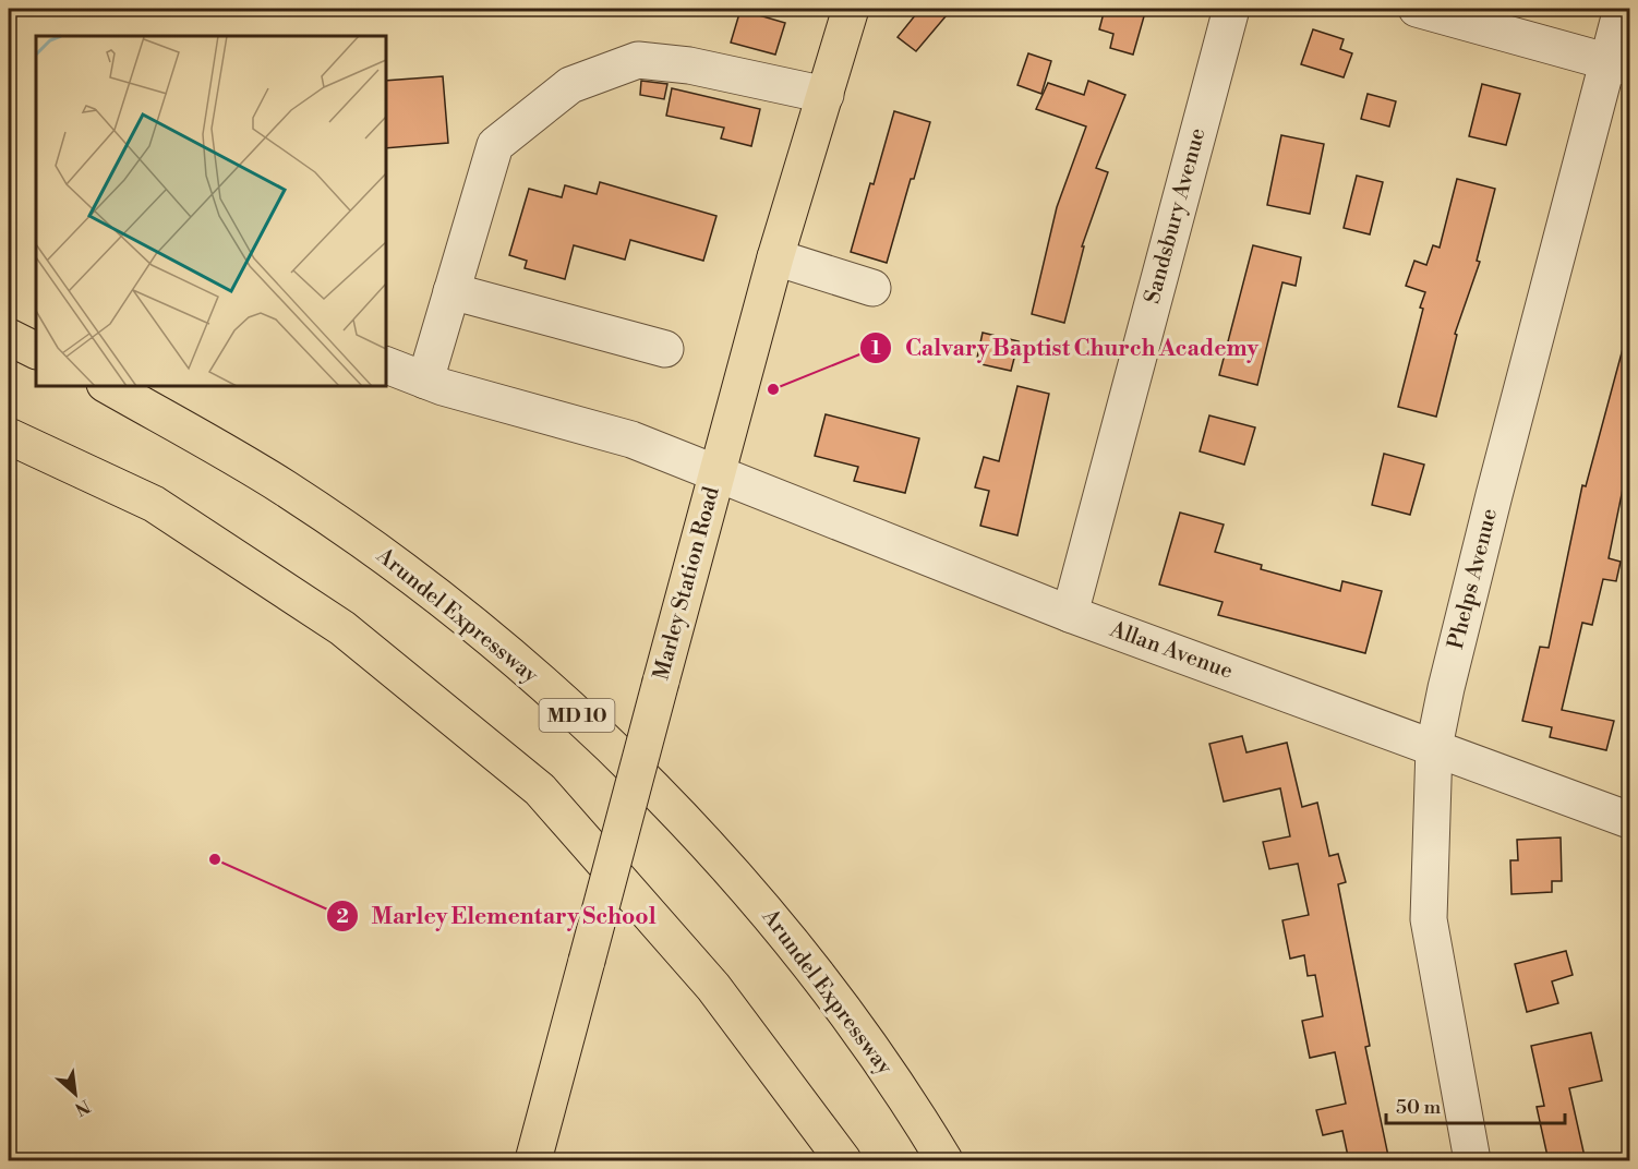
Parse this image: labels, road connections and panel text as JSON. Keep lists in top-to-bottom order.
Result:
{
  "streets": {
    "main road": ["Marley Station Road", "Arundel Expressway", "MD 10"],
    "street": ["Sandsbury Avenue", "Phelps Avenue", "Allan Avenue"]
  },
  "crossings": [
    ["Sandsbury Avenue", "Allan Avenue"],
    ["Phelps Avenue", "Allan Avenue"],
    ["Marley Station Road", "Allan Avenue"]
  ],
  "places": ["Calvary Baptist Church Academy", "Marley Elementary School"],
  "scale_bar": "50 m",
  "north": "bottom right"
}
